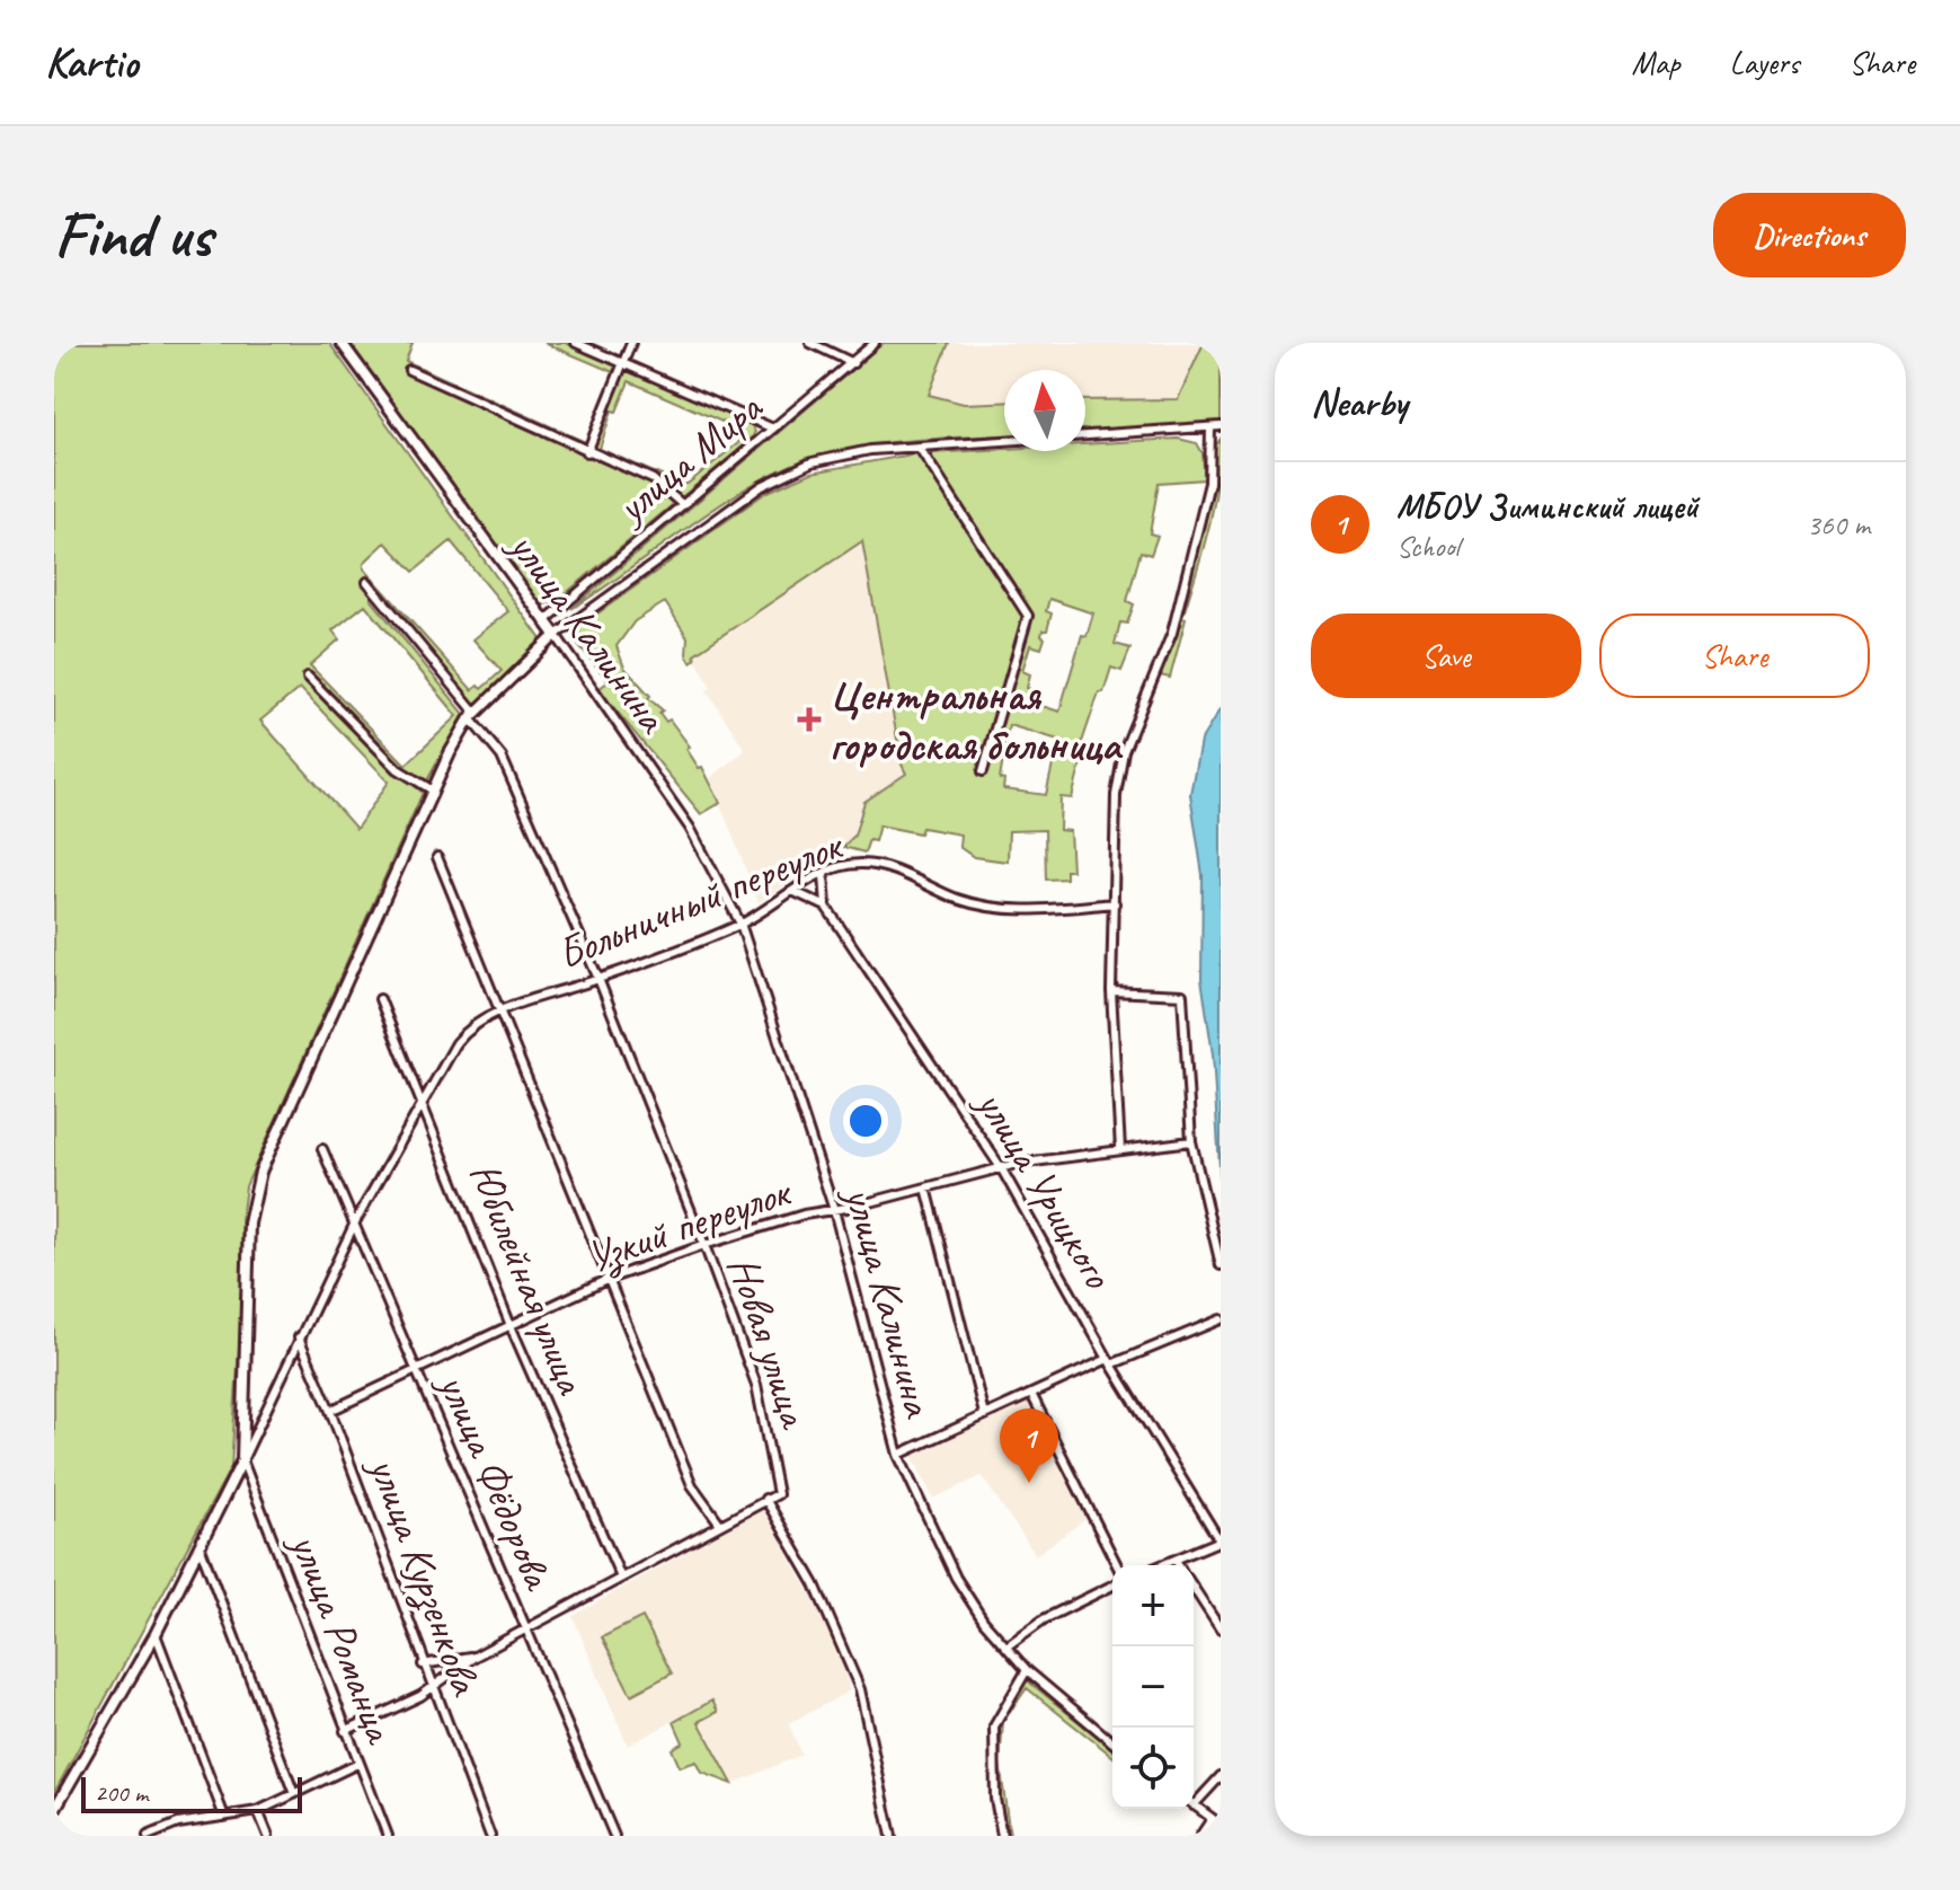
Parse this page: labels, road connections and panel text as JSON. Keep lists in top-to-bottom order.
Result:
{
  "streets": {
    "street": [
      "улица Мира",
      "улица Калинина",
      "Больничный переулок",
      "улица Урицкого",
      "Узкий переулок",
      "Юбилейная улица",
      "Новая улица",
      "улица Фёдорова",
      "улица Курзенкова",
      "улица Романца"
    ]
  },
  "crossings": [
    ["улица Мира", "улица Калинина"],
    ["улица Калинина", "Больничный переулок"],
    ["улица Калинина", "Узкий переулок"],
    ["Больничный переулок", "Юбилейная улица"],
    ["Больничный переулок", "Новая улица"],
    ["Больничный переулок", "улица Фёдорова"],
    ["Больничный переулок", "улица Курзенкова"],
    ["Больничный переулок", "улица Романца"],
    ["улица Урицкого", "Узкий переулок"],
    ["Узкий переулок", "Юбилейная улица"],
    ["Узкий переулок", "Новая улица"],
    ["Узкий переулок", "улица Фёдорова"],
    ["Узкий переулок", "улица Курзенкова"]
  ],
  "places": {
    "health": ["Центральная городская больница"]
  },
  "scale_bar": "200 m",
  "north": "top",
  "page": {
    "header": "Kartio",
    "nav": ["Map", "Layers", "Share"],
    "buttons": [
      "Directions",
      ["Save", "Share"]
    ],
    "title": "Find us",
    "heading": "Nearby",
    "list": [
      {
        "mark": "1",
        "name": "МБОУ Зиминский лицей",
        "note": "School",
        "value": "360 m"
      }
    ],
    "pins": "1",
    "map_buttons": ["+", "−"],
    "scale": "200 m"
  }
}
